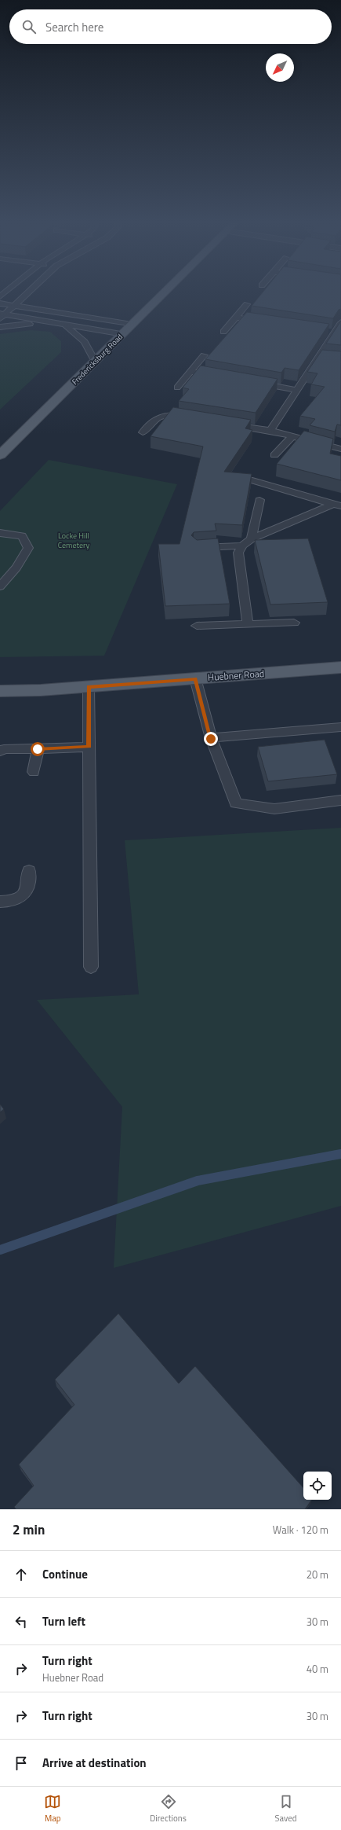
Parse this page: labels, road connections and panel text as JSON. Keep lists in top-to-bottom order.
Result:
{
  "streets": {
    "main road": ["Fredericksburg Road", "Huebner Road"]
  },
  "parks": ["Locke Hill Cemetery"],
  "north": "bottom left",
  "page": {
    "search": "Search here",
    "heading": ["2 min", "Walk · 120 m"],
    "list": [
      ["Continue", "20 m"],
      ["Turn left", "30 m"],
      ["Turn right", "Huebner Road", "40 m"],
      ["Turn right", "30 m"],
      "Arrive at destination"
    ],
    "nav": ["Map", "Directions", "Saved"]
  }
}
